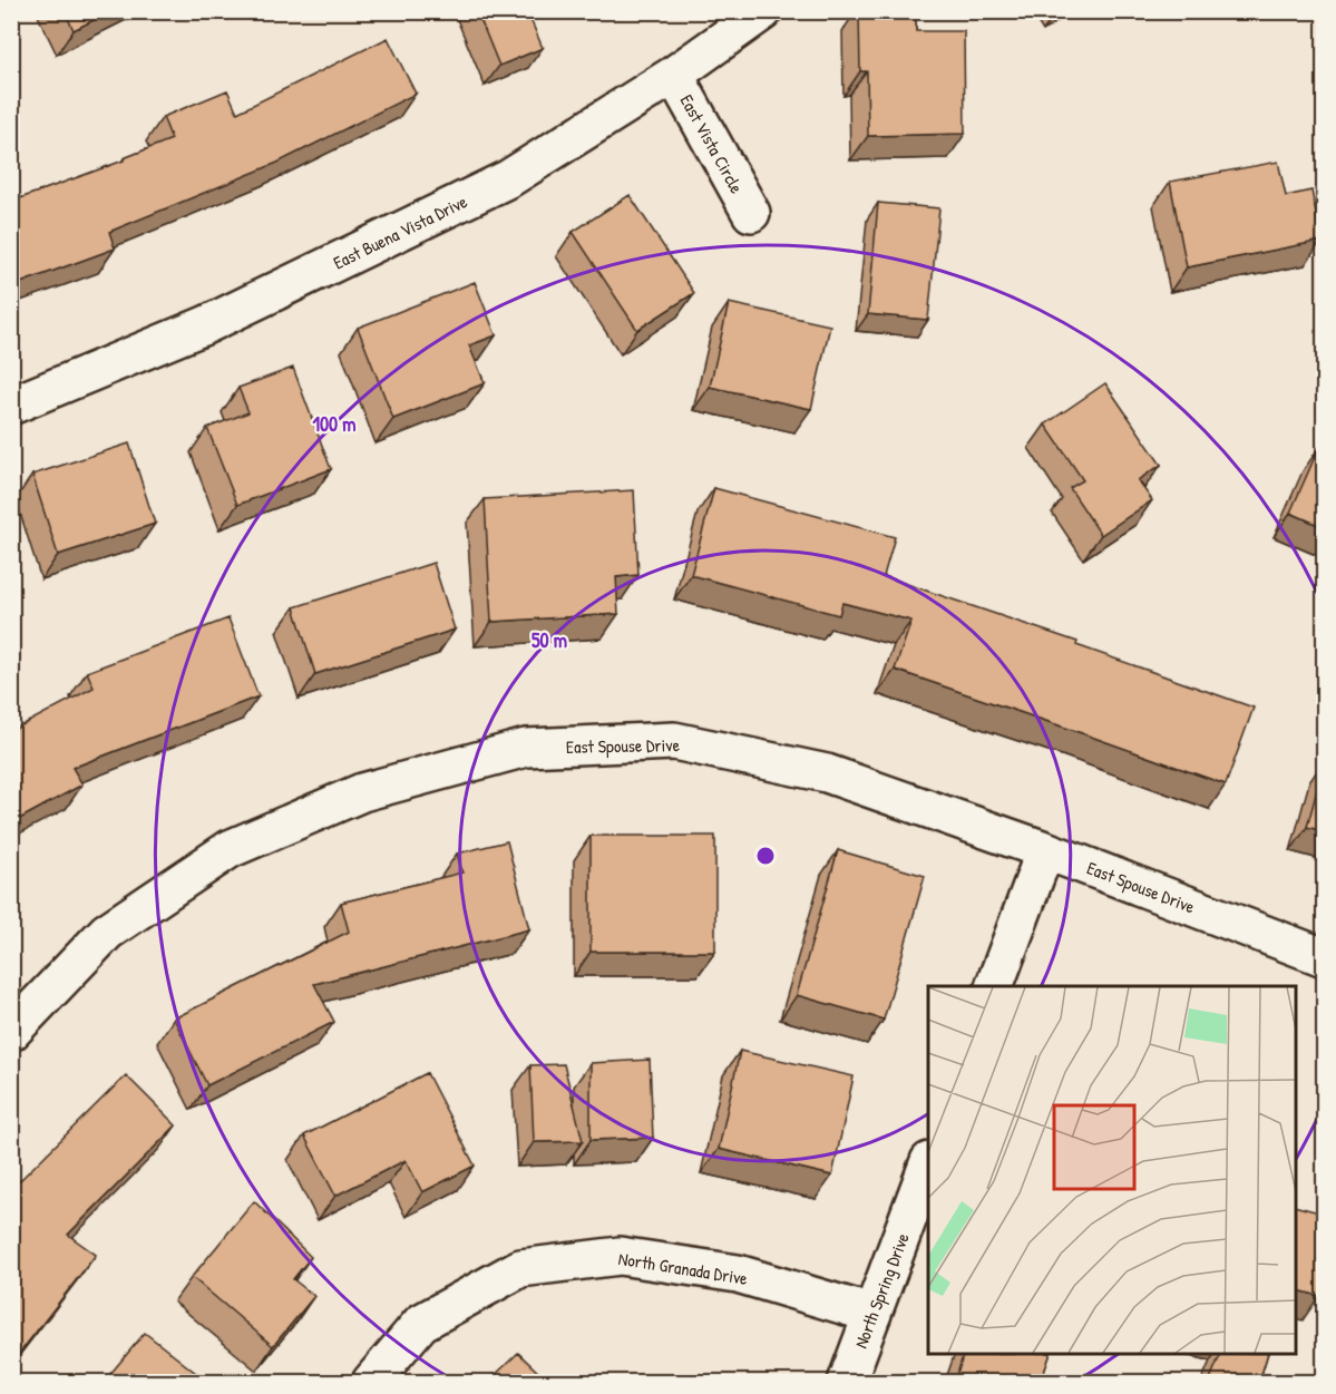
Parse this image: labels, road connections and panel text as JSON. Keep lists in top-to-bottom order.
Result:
{
  "streets": {
    "street": [
      "East Vista Circle",
      "East Buena Vista Drive",
      "East Spouse Drive",
      "North Granada Drive",
      "North Spring Drive"
    ]
  },
  "crossings": [
    ["East Vista Circle", "East Buena Vista Drive"],
    ["North Granada Drive", "North Spring Drive"]
  ],
  "rings": ["100 m", "50 m"]
}
